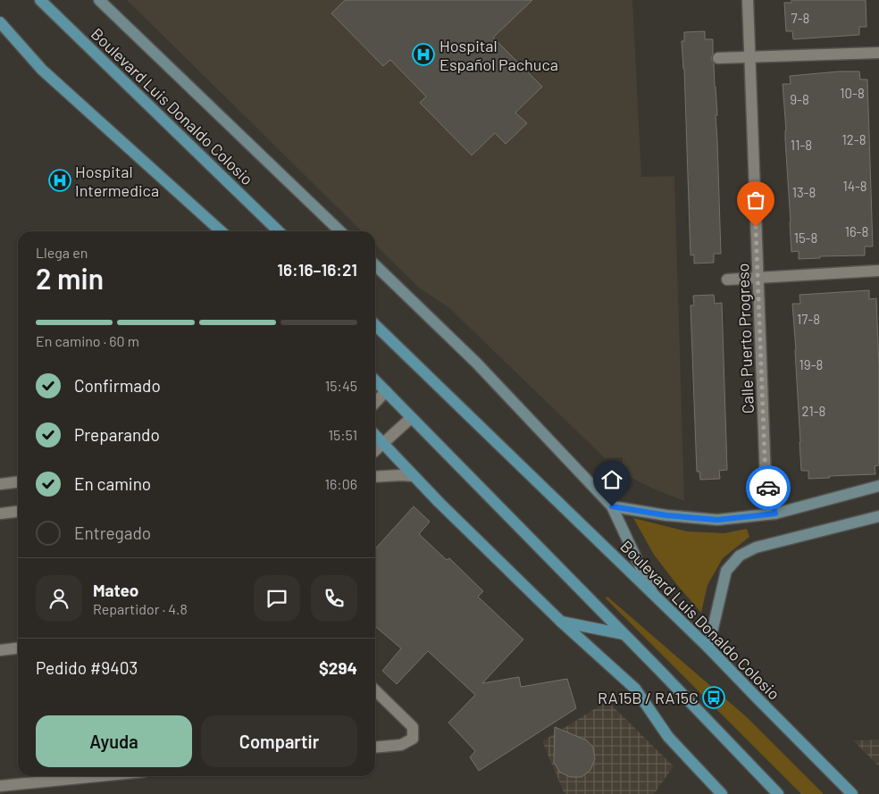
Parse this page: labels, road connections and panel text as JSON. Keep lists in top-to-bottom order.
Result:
{
  "streets": {
    "main road": ["Boulevard Luis Donaldo Colosio"],
    "street": ["Calle Puerto Progreso"]
  },
  "places": {
    "hospital": ["Hospital Español Pachuca", "Hospital Intermedica"],
    "bus stop": ["RA15B / RA15C"]
  },
  "house_numbers": [
    "7-8",
    "10-8",
    "9-8",
    "12-8",
    "11-8",
    "14-8",
    "13-8",
    "16-8",
    "15-8",
    "17-8",
    "19-8",
    "21-8"
  ],
  "page": {
    "heading": ["2 min", "Llega en", "16:16–16:21"],
    "panel": [
      "Mateo",
      "Repartidor · 4.8",
      "Pedido #9403",
      "$294"
    ],
    "bar": "En camino · 60 m",
    "list": [
      ["Confirmado", "15:45"],
      ["Preparando", "15:51"],
      ["En camino", "16:06"],
      "Entregado"
    ],
    "buttons": ["Ayuda", "Compartir"]
  }
}
